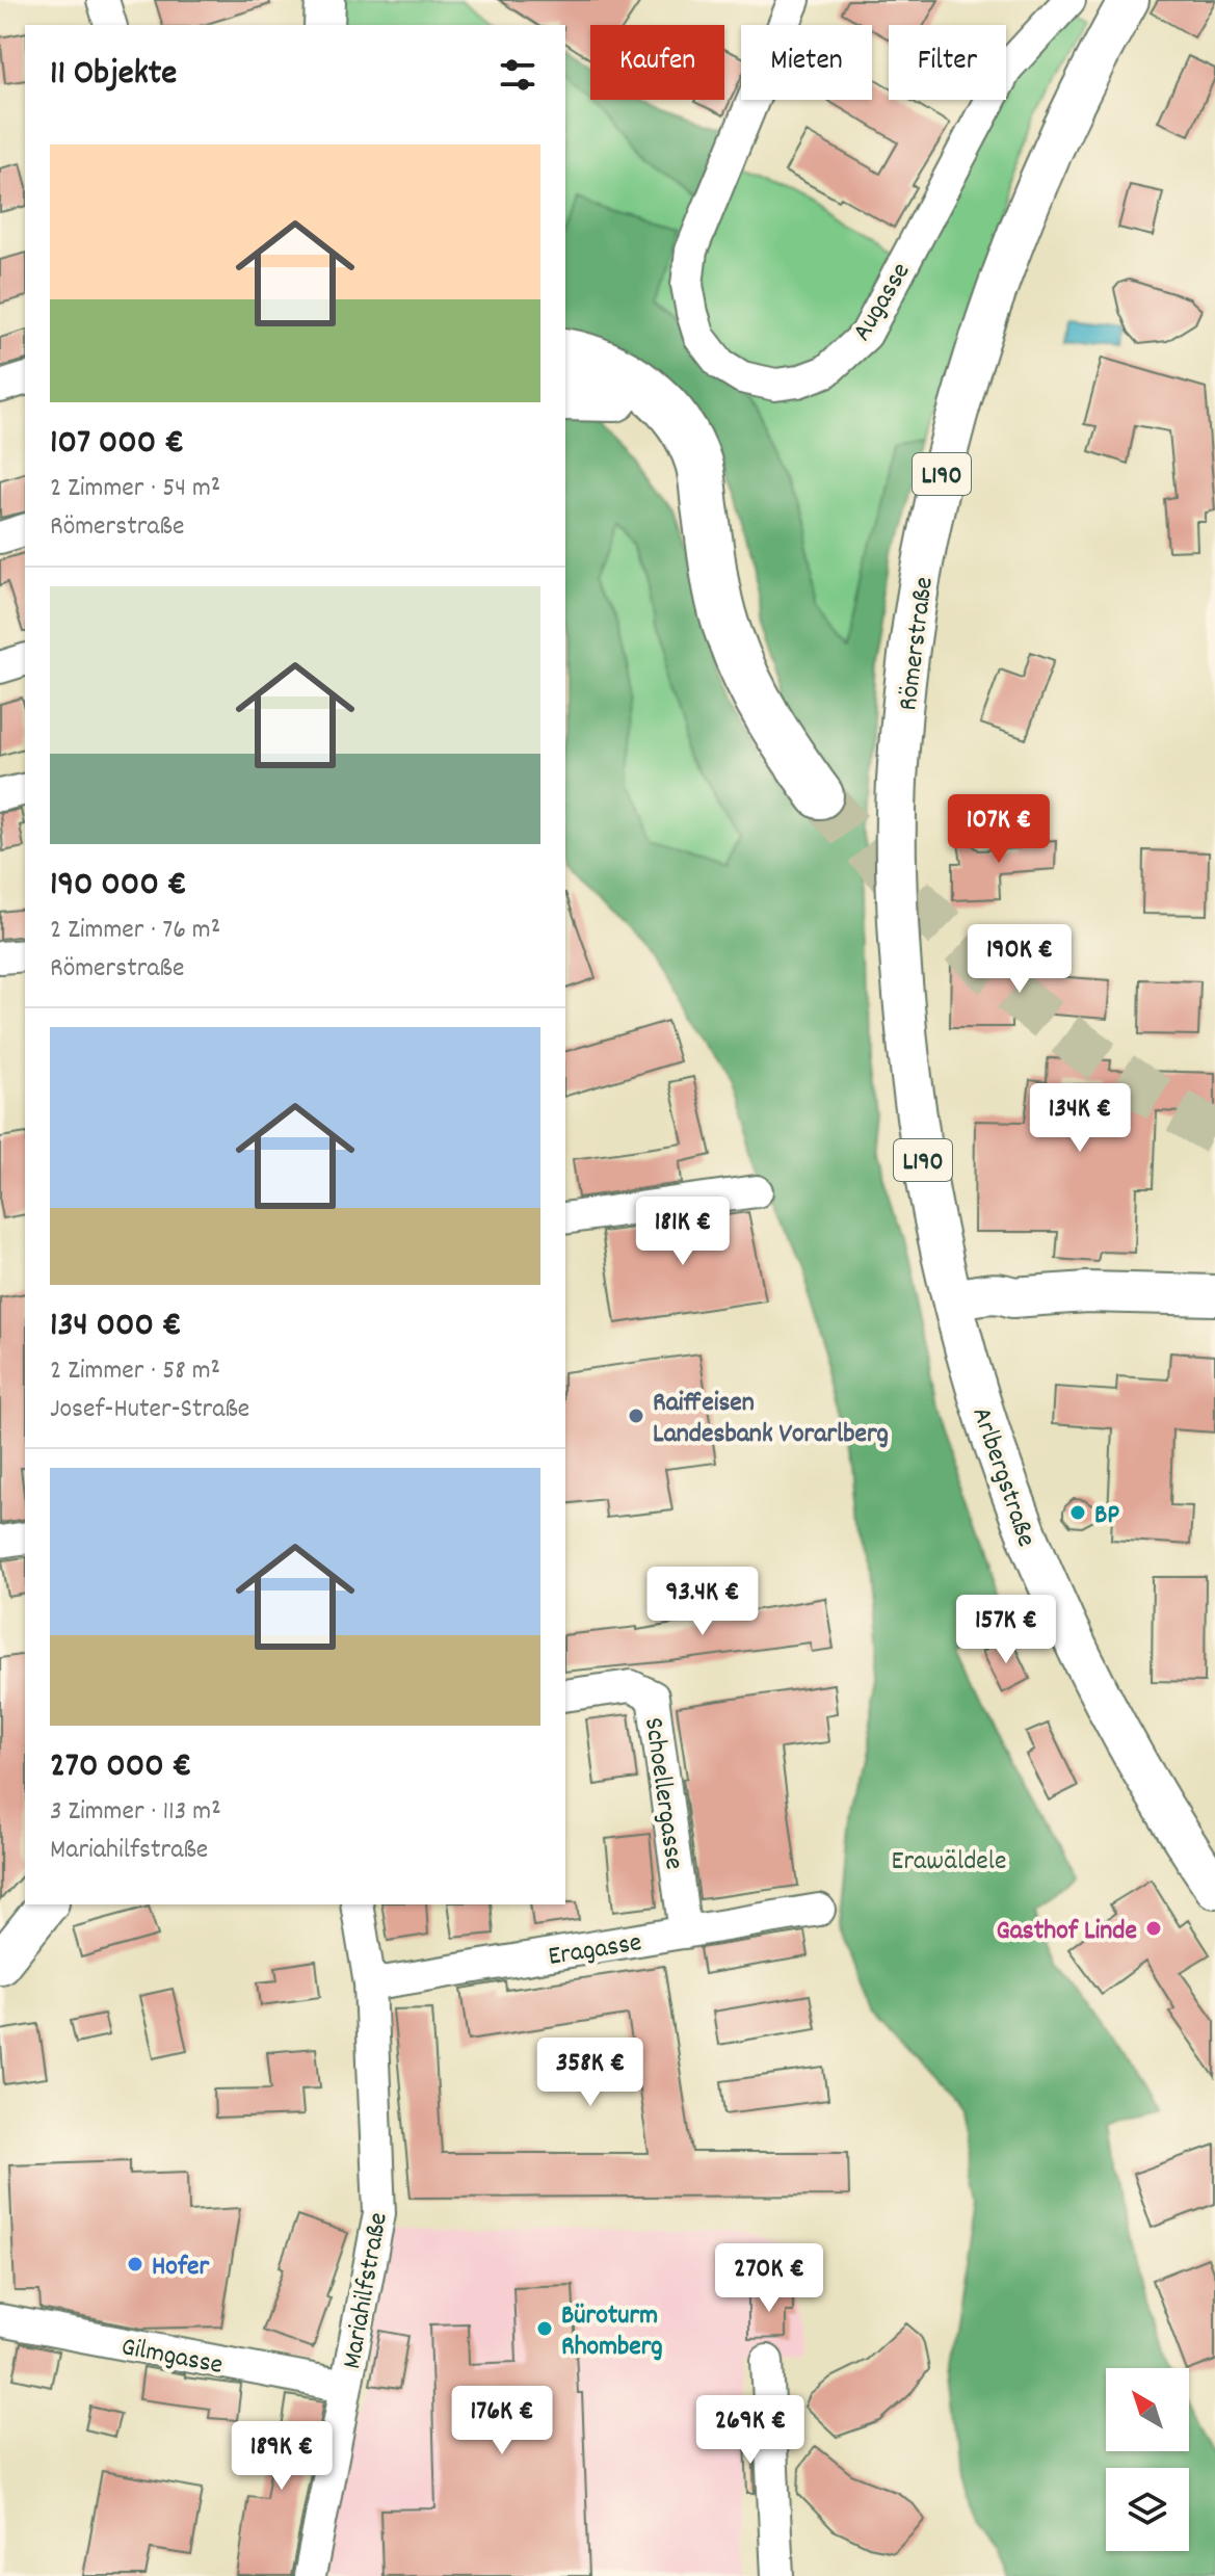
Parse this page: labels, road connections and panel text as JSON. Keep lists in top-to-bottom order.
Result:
{
  "streets": {
    "main road": ["L190", "Römerstraße", "Arlbergstraße"],
    "street": [
      "Augasse",
      "Schoellergasse",
      "Eragasse",
      "Mariahilfstraße",
      "Gilmgasse"
    ]
  },
  "crossings": [
    ["Römerstraße", "Arlbergstraße"],
    ["Schoellergasse", "Eragasse"],
    ["Eragasse", "Mariahilfstraße"],
    ["Mariahilfstraße", "Gilmgasse"]
  ],
  "parks": ["Erawäldele"],
  "places": [
    "Raiffeisen Landesbank Vorarlberg",
    "BP",
    "Gasthof Linde",
    "Hofer",
    "Büroturm Rhomberg"
  ],
  "north": "top left",
  "page": {
    "chip": ["Kaufen", "Mieten", "Filter"],
    "heading": "11 Objekte",
    "list": [
      {
        "name": "107 000 €",
        "note": "2 Zimmer · 54 m² · Römerstraße"
      },
      {
        "name": "190 000 €",
        "note": "2 Zimmer · 76 m² · Römerstraße"
      },
      {
        "name": "134 000 €",
        "note": "2 Zimmer · 58 m² · Josef-Huter-Straße"
      },
      {
        "name": "270 000 €",
        "note": "3 Zimmer · 113 m² · Mariahilfstraße"
      }
    ],
    "price": [
      "107K €",
      "190K €",
      "134K €",
      "181K €",
      "93.4K €",
      "157K €",
      "358K €",
      "270K €",
      "176K €",
      "269K €",
      "189K €"
    ]
  }
}
